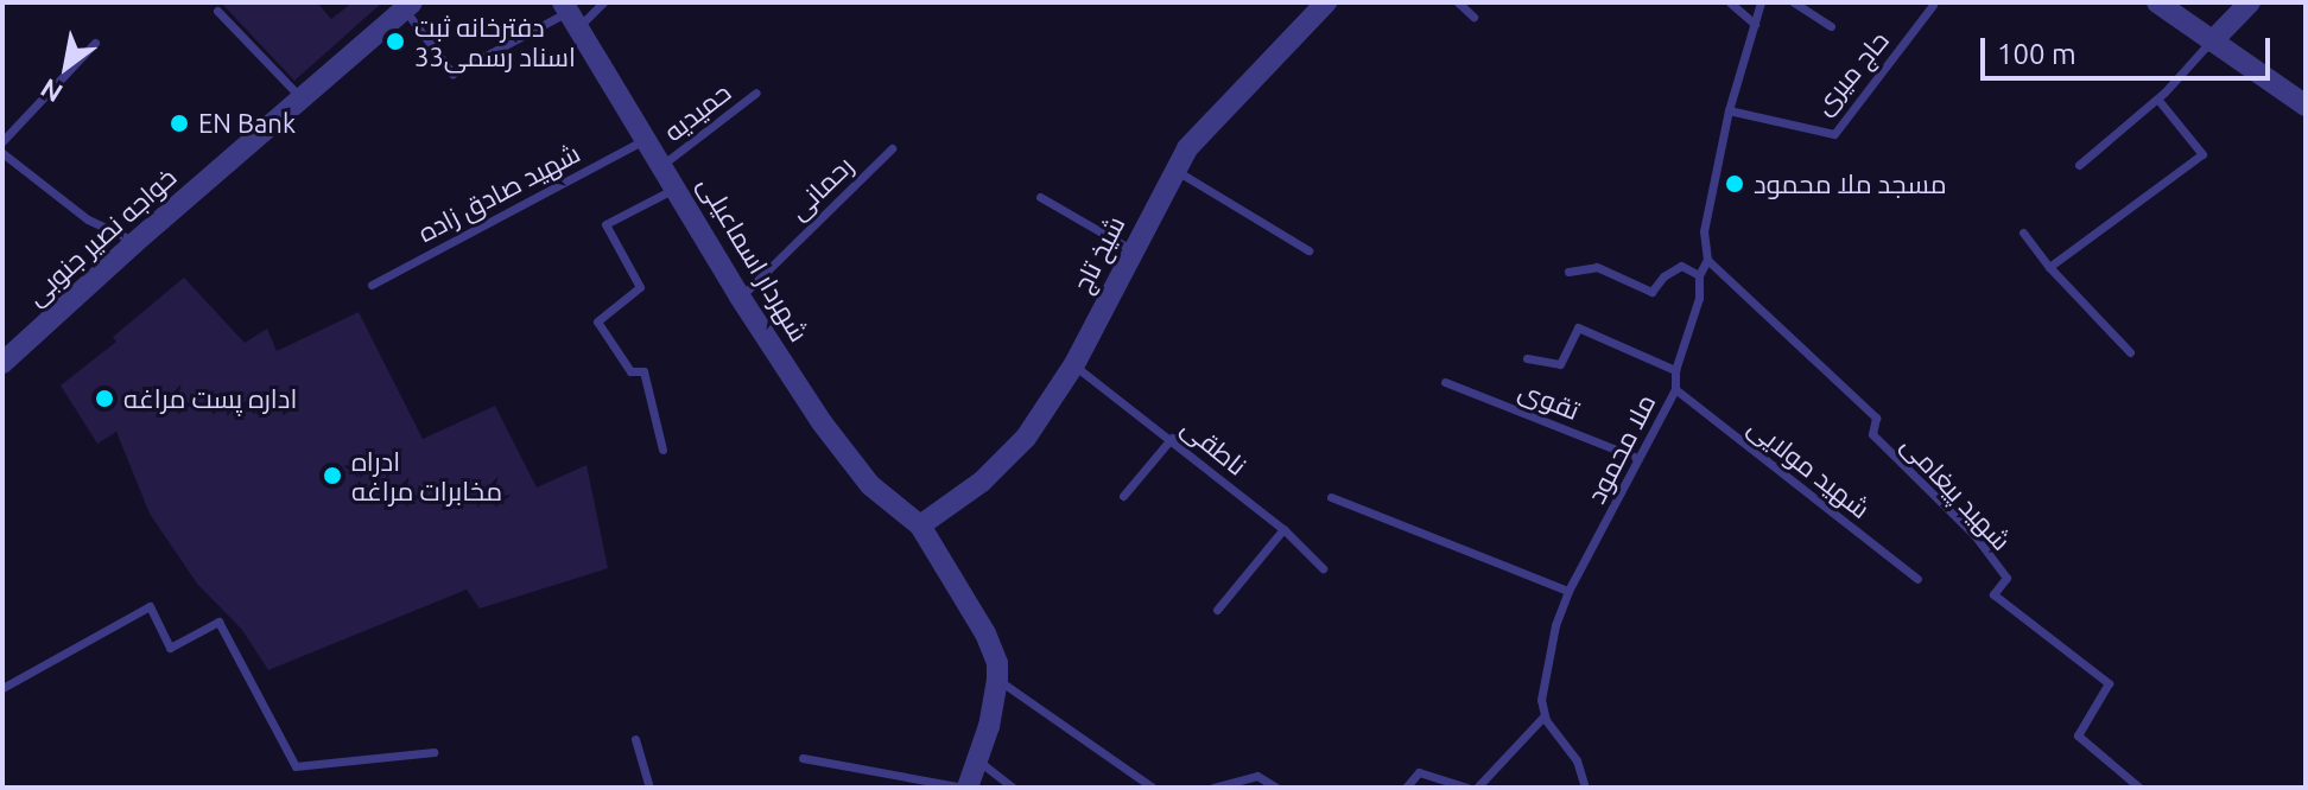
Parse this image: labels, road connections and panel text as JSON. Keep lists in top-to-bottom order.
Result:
{
  "streets": {
    "street": ["خواجه نصیر جنوبی", "شیخ تاج", "شهردار اسماعیلی"],
    "lane": [
      "حاج میری",
      "حمیدیه",
      "رحمانی",
      "شهید صادق زاده",
      "تقوی",
      "ناطقی",
      "ملا محمود",
      "شهید مولایی",
      "شهید پیغامی"
    ]
  },
  "crossings": [
    ["حاج میری", "ملا محمود"],
    ["حمیدیه", "شهردار اسماعیلی"],
    ["رحمانی", "شهردار اسماعیلی"],
    ["شهید صادق زاده", "شهردار اسماعیلی"],
    ["شیخ تاج", "شهردار اسماعیلی"],
    ["شیخ تاج", "ناطقی"],
    ["تقوی", "ملا محمود"],
    ["ملا محمود", "شهید مولایی"],
    ["ملا محمود", "شهید پیغامی"]
  ],
  "places": [
    "دفترخانه ثبت اسناد رسمی33",
    "EN Bank",
    "مسجد ملا محمود",
    "اداره پست مراغه",
    "ادراه مخابرات مراغه"
  ],
  "scale_bar": "100 m",
  "north": "bottom left"
}
